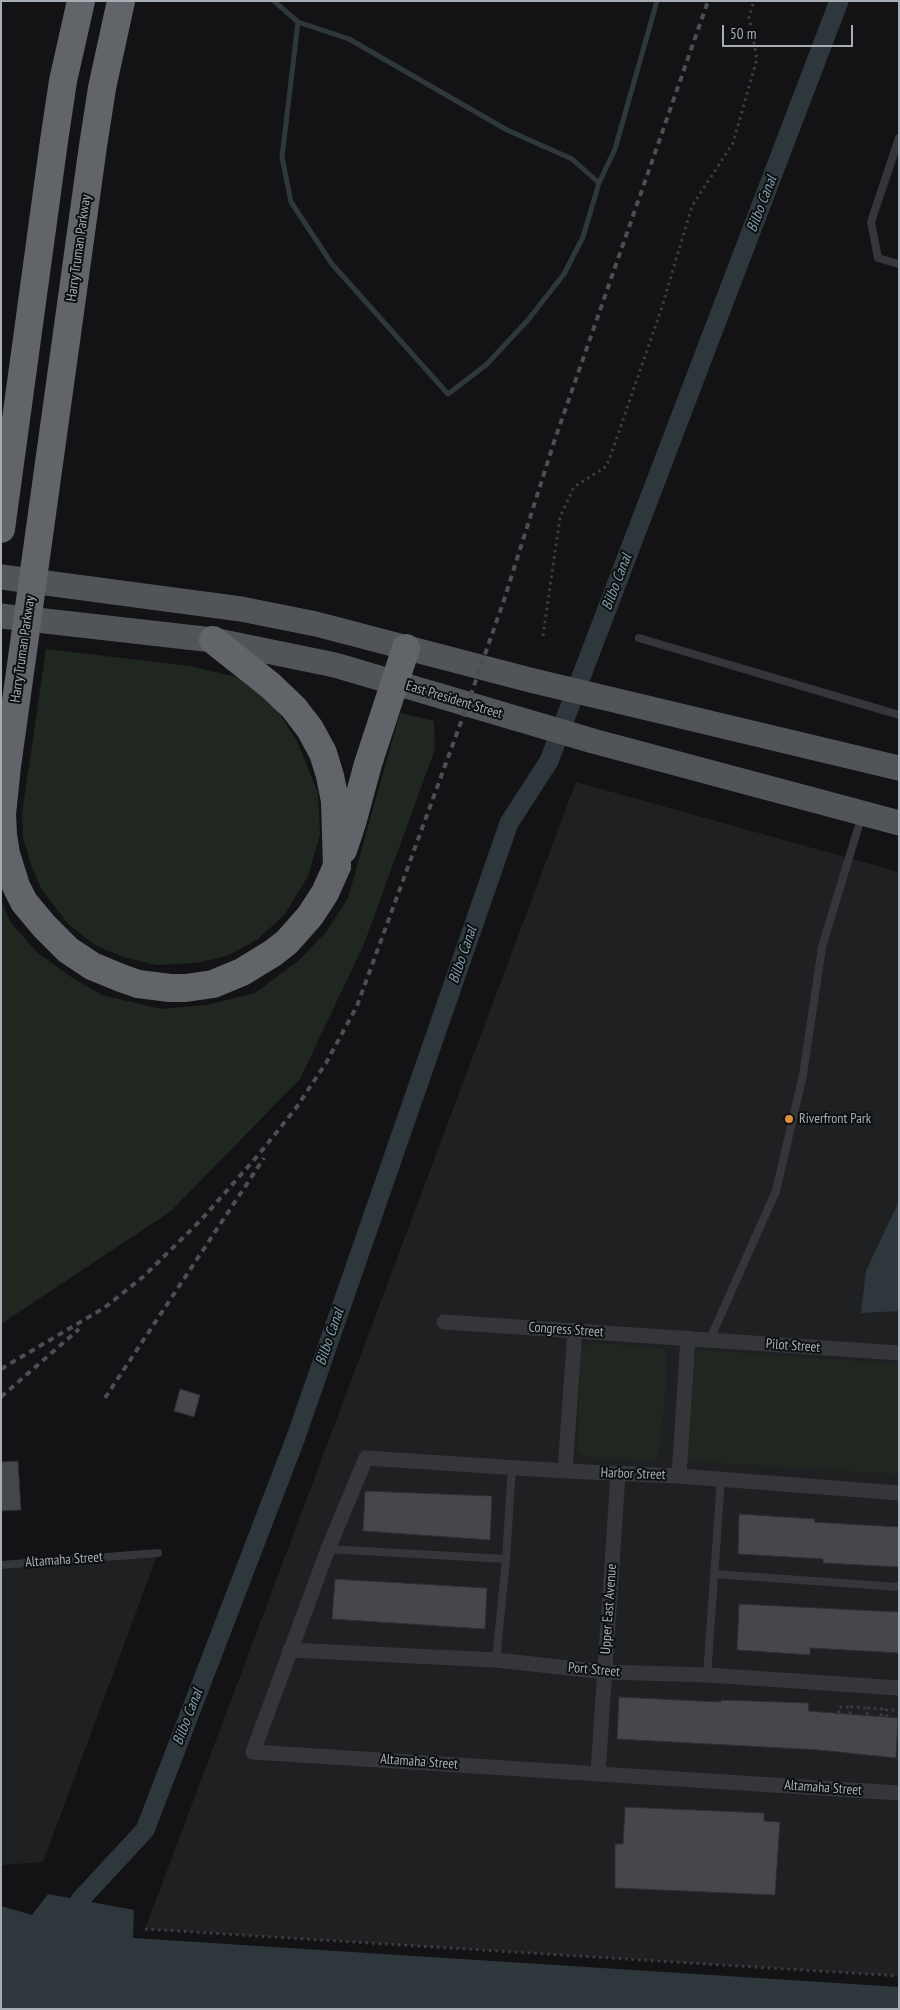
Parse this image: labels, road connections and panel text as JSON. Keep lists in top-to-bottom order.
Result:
{
  "streets": {
    "highway": ["Harry Truman Parkway"],
    "main road": ["East President Street"],
    "street": [
      "Congress Street",
      "Pilot Street",
      "Harbor Street",
      "Altamaha Street",
      "Upper East Avenue",
      "Port Street"
    ]
  },
  "crossings": [
    ["Harry Truman Parkway", "East President Street"],
    ["Congress Street", "Pilot Street"],
    ["Harbor Street", "Altamaha Street"],
    ["Harbor Street", "Upper East Avenue"],
    ["Altamaha Street", "Upper East Avenue"],
    ["Altamaha Street", "Port Street"],
    ["Upper East Avenue", "Port Street"]
  ],
  "water": ["Bilbo Canal"],
  "places": ["Riverfront Park"],
  "scale_bar": "50 m"
}
